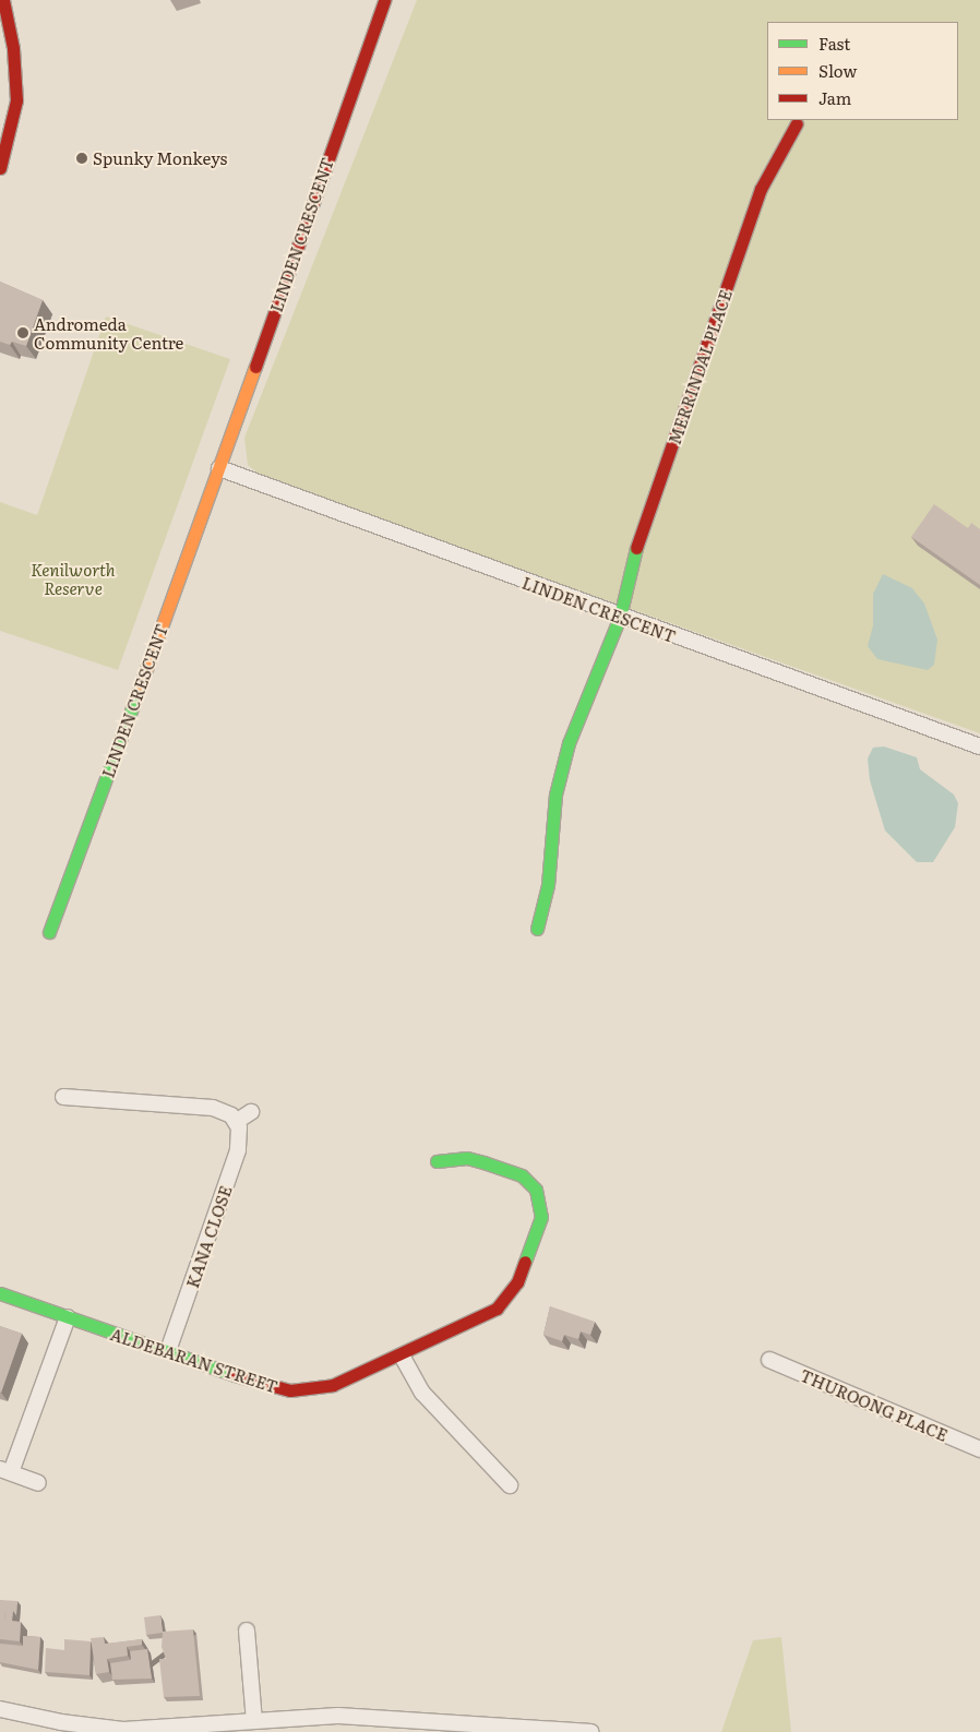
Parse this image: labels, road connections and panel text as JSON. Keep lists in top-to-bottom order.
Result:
{
  "streets": {
    "street": [
      "LINDEN CRESCENT",
      "MERRINDAL PLACE",
      "KANA CLOSE",
      "ALDEBARAN STREET",
      "THUROONG PLACE"
    ]
  },
  "crossings": [
    ["LINDEN CRESCENT", "MERRINDAL PLACE"],
    ["KANA CLOSE", "ALDEBARAN STREET"]
  ],
  "parks": ["Kenilworth Reserve"],
  "places": ["Spunky Monkeys", "Andromeda Community Centre"],
  "legend": ["Fast", "Slow", "Jam"]
}
